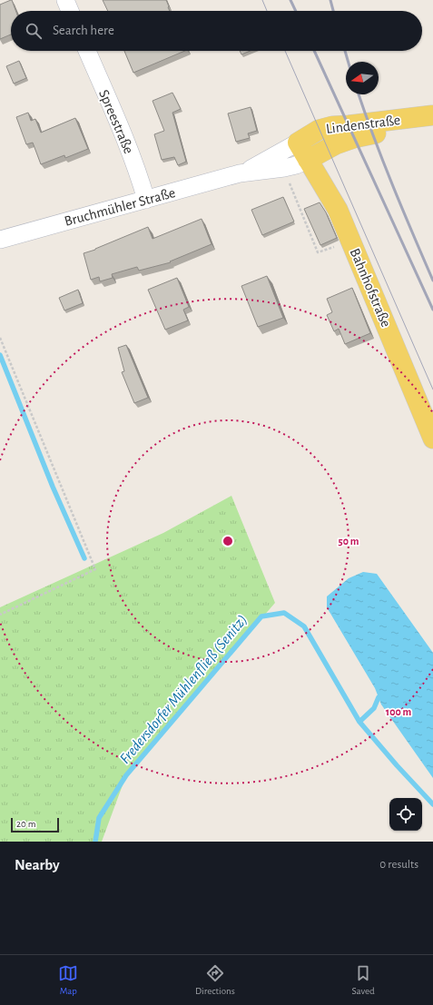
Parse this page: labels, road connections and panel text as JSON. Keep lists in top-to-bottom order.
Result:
{
  "streets": {
    "main road": ["Lindenstraße", "Bahnhofstraße"],
    "street": ["Spreestraße", "Bruchmühler Straße"]
  },
  "crossings": [
    ["Spreestraße", "Bruchmühler Straße"],
    ["Lindenstraße", "Bruchmühler Straße"],
    ["Lindenstraße", "Bahnhofstraße"],
    ["Bruchmühler Straße", "Bahnhofstraße"]
  ],
  "water": ["Fredersdorfer Mühlenfließ (Senitz)"],
  "scale_bar": "20 m",
  "north": "left",
  "page": {
    "search": "Search here",
    "scale": "20 m",
    "heading": ["Nearby", "0 results"],
    "nav": ["Map", "Directions", "Saved"]
  },
  "rings": ["50 m", "100 m"]
}
